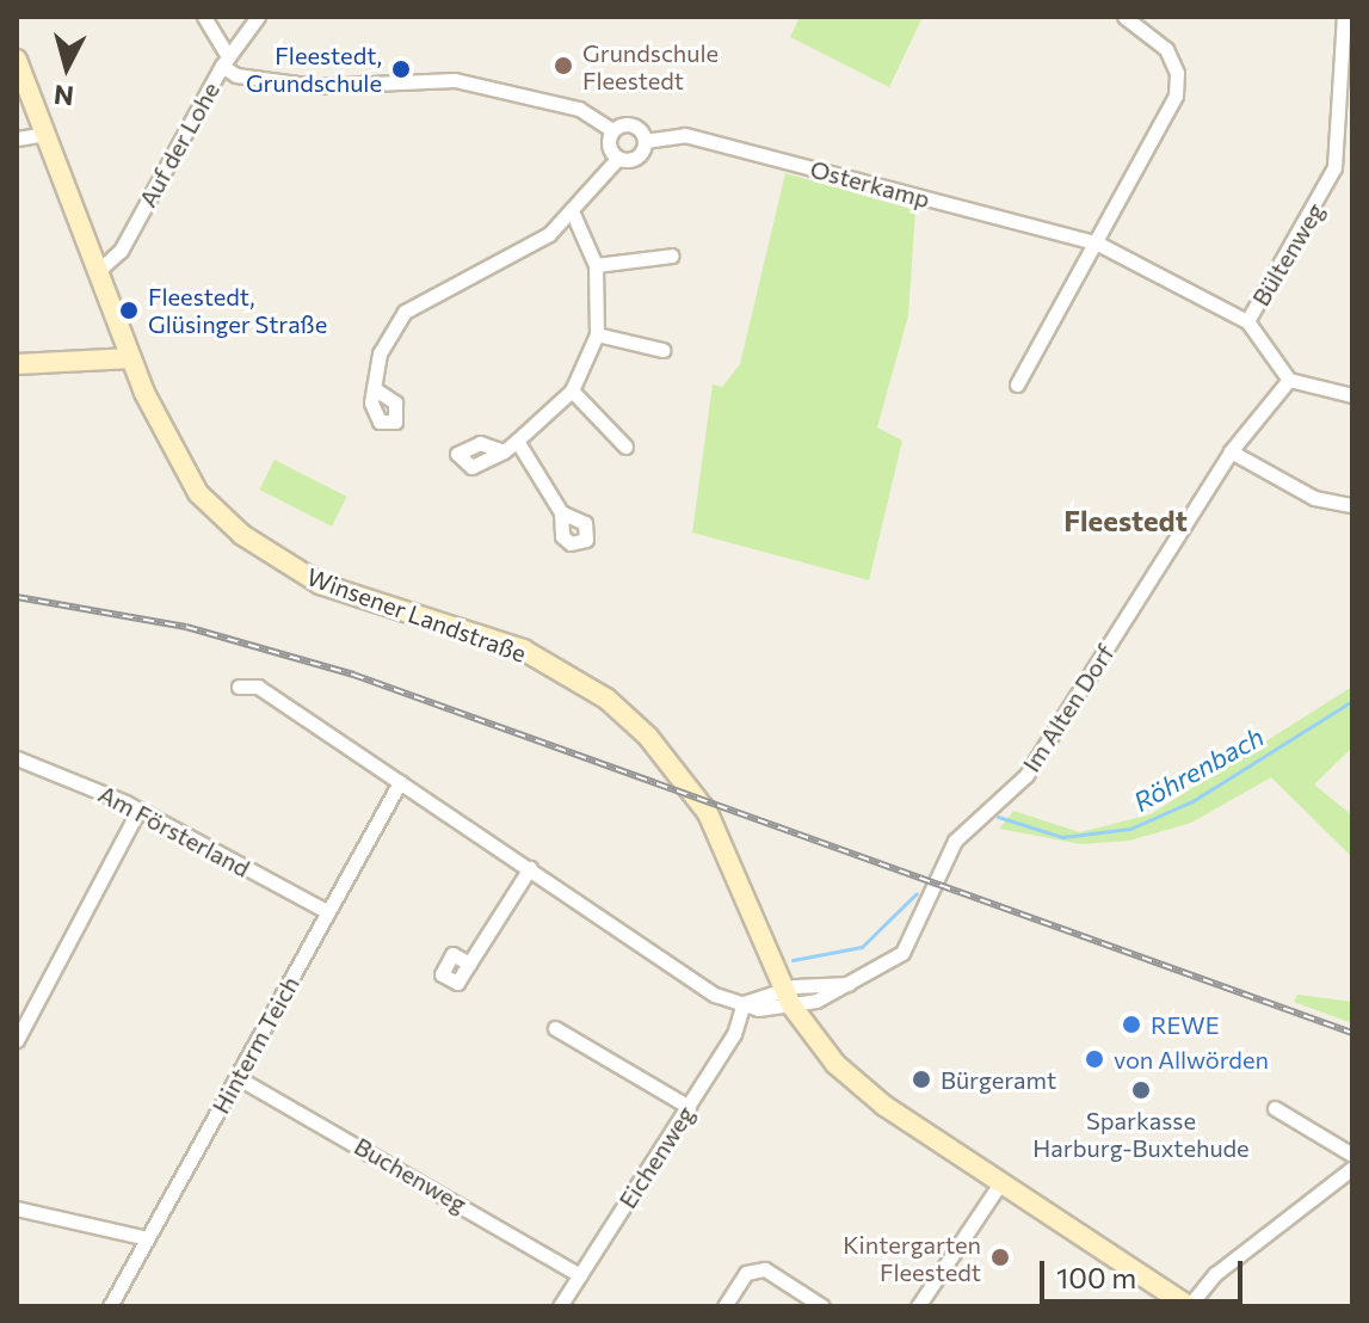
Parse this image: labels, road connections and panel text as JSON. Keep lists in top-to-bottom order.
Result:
{
  "streets": {
    "street": [
      "Auf der Lohe",
      "Osterkamp",
      "Bültenweg",
      "Winsener Landstraße",
      "Im Alten Dorf",
      "Am Försterland",
      "Hinterm Teich",
      "Eichenweg",
      "Buchenweg"
    ]
  },
  "crossings": [
    ["Auf der Lohe", "Osterkamp"],
    ["Auf der Lohe", "Winsener Landstraße"],
    ["Osterkamp", "Bültenweg"],
    ["Osterkamp", "Im Alten Dorf"],
    ["Winsener Landstraße", "Im Alten Dorf"],
    ["Am Försterland", "Hinterm Teich"],
    ["Hinterm Teich", "Buchenweg"],
    ["Eichenweg", "Buchenweg"]
  ],
  "districts": ["Fleestedt"],
  "water": ["Röhrenbach"],
  "places": [
    "Grundschule Fleestedt",
    "Fleestedt, Grundschule",
    "Fleestedt, Glüsinger Straße",
    "REWE",
    "von Allwörden",
    "Bürgeramt",
    "Sparkasse Harburg-Buxtehude",
    "Kintergarten Fleestedt"
  ],
  "scale_bar": "100 m",
  "north": "bottom"
}
